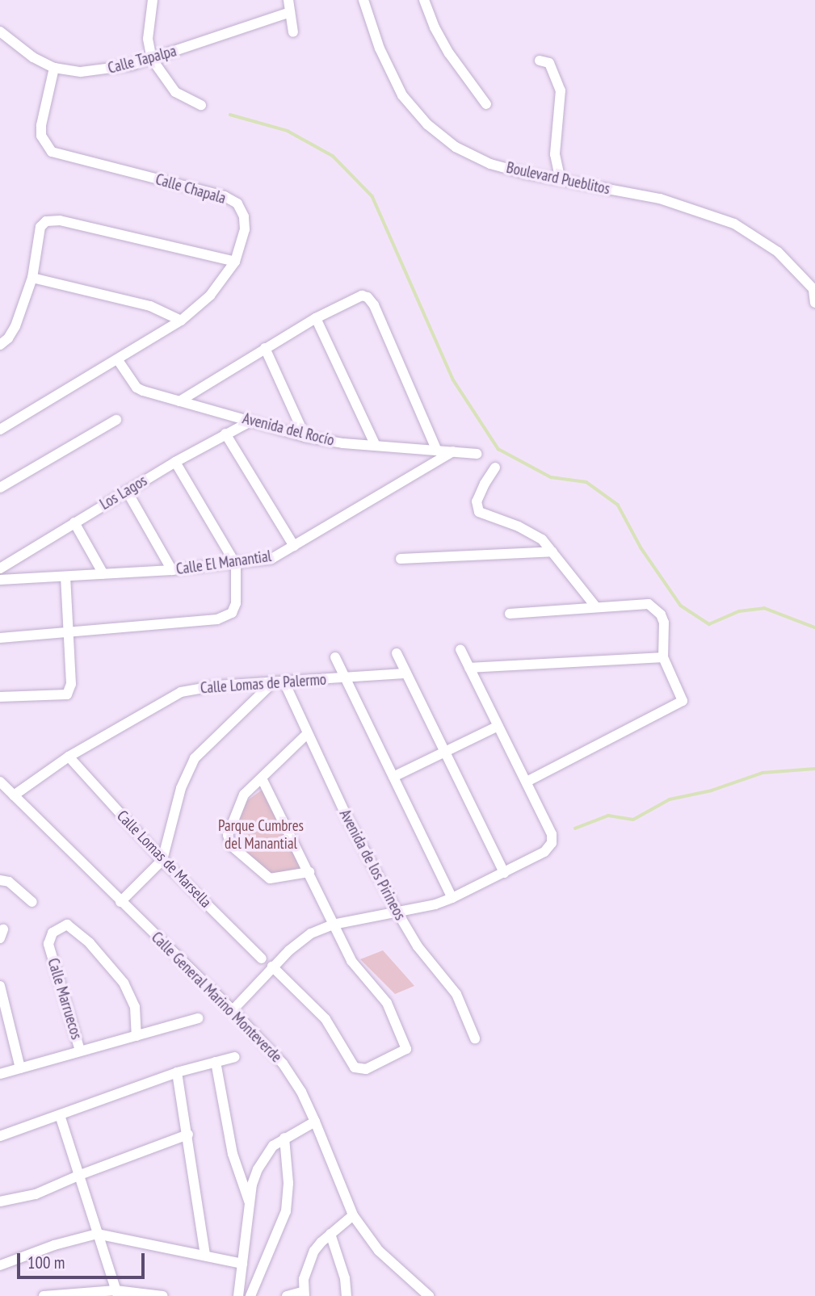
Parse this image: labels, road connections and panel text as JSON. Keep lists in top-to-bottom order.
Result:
{
  "streets": {
    "street": [
      "Calle Tapalpa",
      "Boulevard Pueblitos",
      "Calle Chapala",
      "Avenida del Rocío",
      "Los Lagos",
      "Calle El Manantial",
      "Calle Lomas de Palermo",
      "Calle Lomas de Marsella",
      "Avenida de los Pirineos",
      "Calle General Marino Monteverde",
      "Calle Marruecos"
    ]
  },
  "crossings": [
    ["Calle Tapalpa", "Calle Chapala"],
    ["Calle Chapala", "Avenida del Rocío"],
    ["Avenida del Rocío", "Los Lagos"],
    ["Avenida del Rocío", "Calle El Manantial"],
    ["Calle Lomas de Palermo", "Calle Lomas de Marsella"],
    ["Calle Lomas de Palermo", "Avenida de los Pirineos"],
    ["Calle Lomas de Palermo", "Calle General Marino Monteverde"]
  ],
  "parks": ["Parque Cumbres del Manantial"],
  "scale_bar": "100 m"
}
